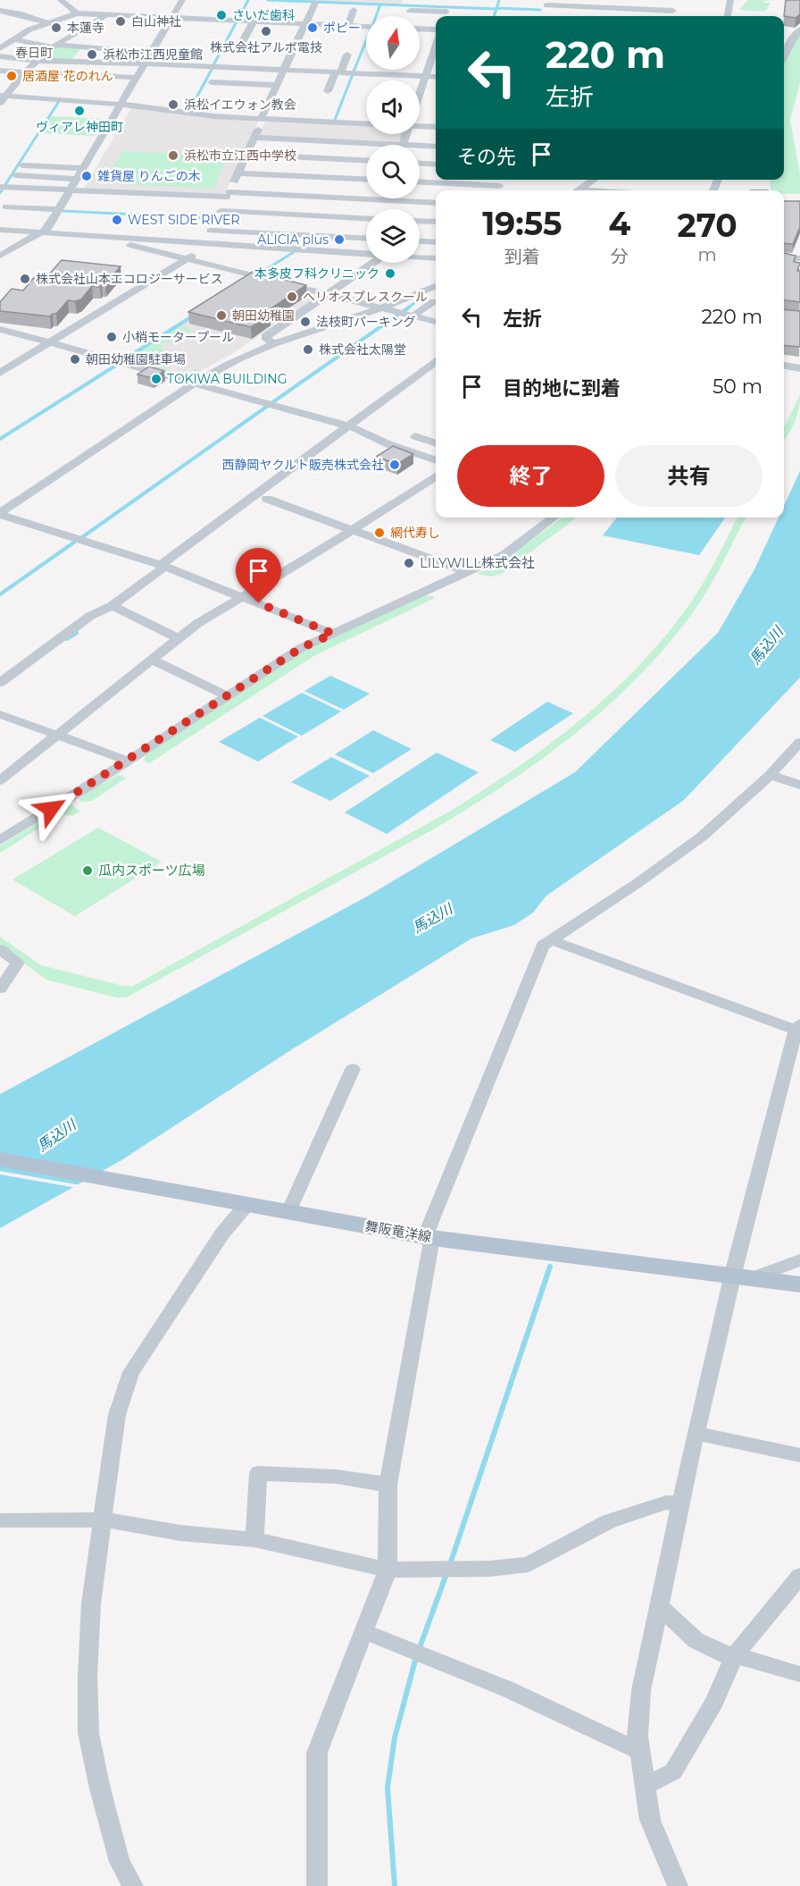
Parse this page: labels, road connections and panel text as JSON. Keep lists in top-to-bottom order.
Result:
{
  "streets": {
    "main road": ["舞阪竜洋線"]
  },
  "districts": ["春日町"],
  "water": ["馬込川"],
  "places": [
    "さいだ歯科",
    "白山神社",
    "本蓮寺",
    "ポピー",
    "株式会社アルボ電技",
    "浜松市江西児童館",
    "居酒屋 花のれん",
    "浜松イエウォン教会",
    "ヴィアレ神田町",
    "浜松市立江西中学校",
    "雑貨屋 りんごの木",
    "WEST SIDE RIVER",
    "ALICIA plus",
    "本多皮フ科クリニック",
    "株式会社山本エコロジーサービス",
    "ヘリオスプレスクール",
    "朝田幼稚園",
    "法枝町パーキング",
    "小梢モータープール",
    "株式会社太陽堂",
    "朝田幼稚園駐車場",
    "TOKIWA BUILDING",
    "西静岡ヤクルト販売株式会社",
    "網代寿し",
    "LILYWILL株式会社",
    "瓜内スポーツ広場"
  ],
  "north": "top",
  "page": {
    "turn": ["220 m", "左折"],
    "then": "その先",
    "eta": [
      "19:55",
      "到着",
      "4",
      "分",
      "270",
      "m"
    ],
    "list": [
      {
        "name": "左折",
        "value": "220 m"
      },
      {
        "name": "目的地に到着",
        "value": "50 m"
      }
    ],
    "buttons": ["終了", "共有"]
  }
}
